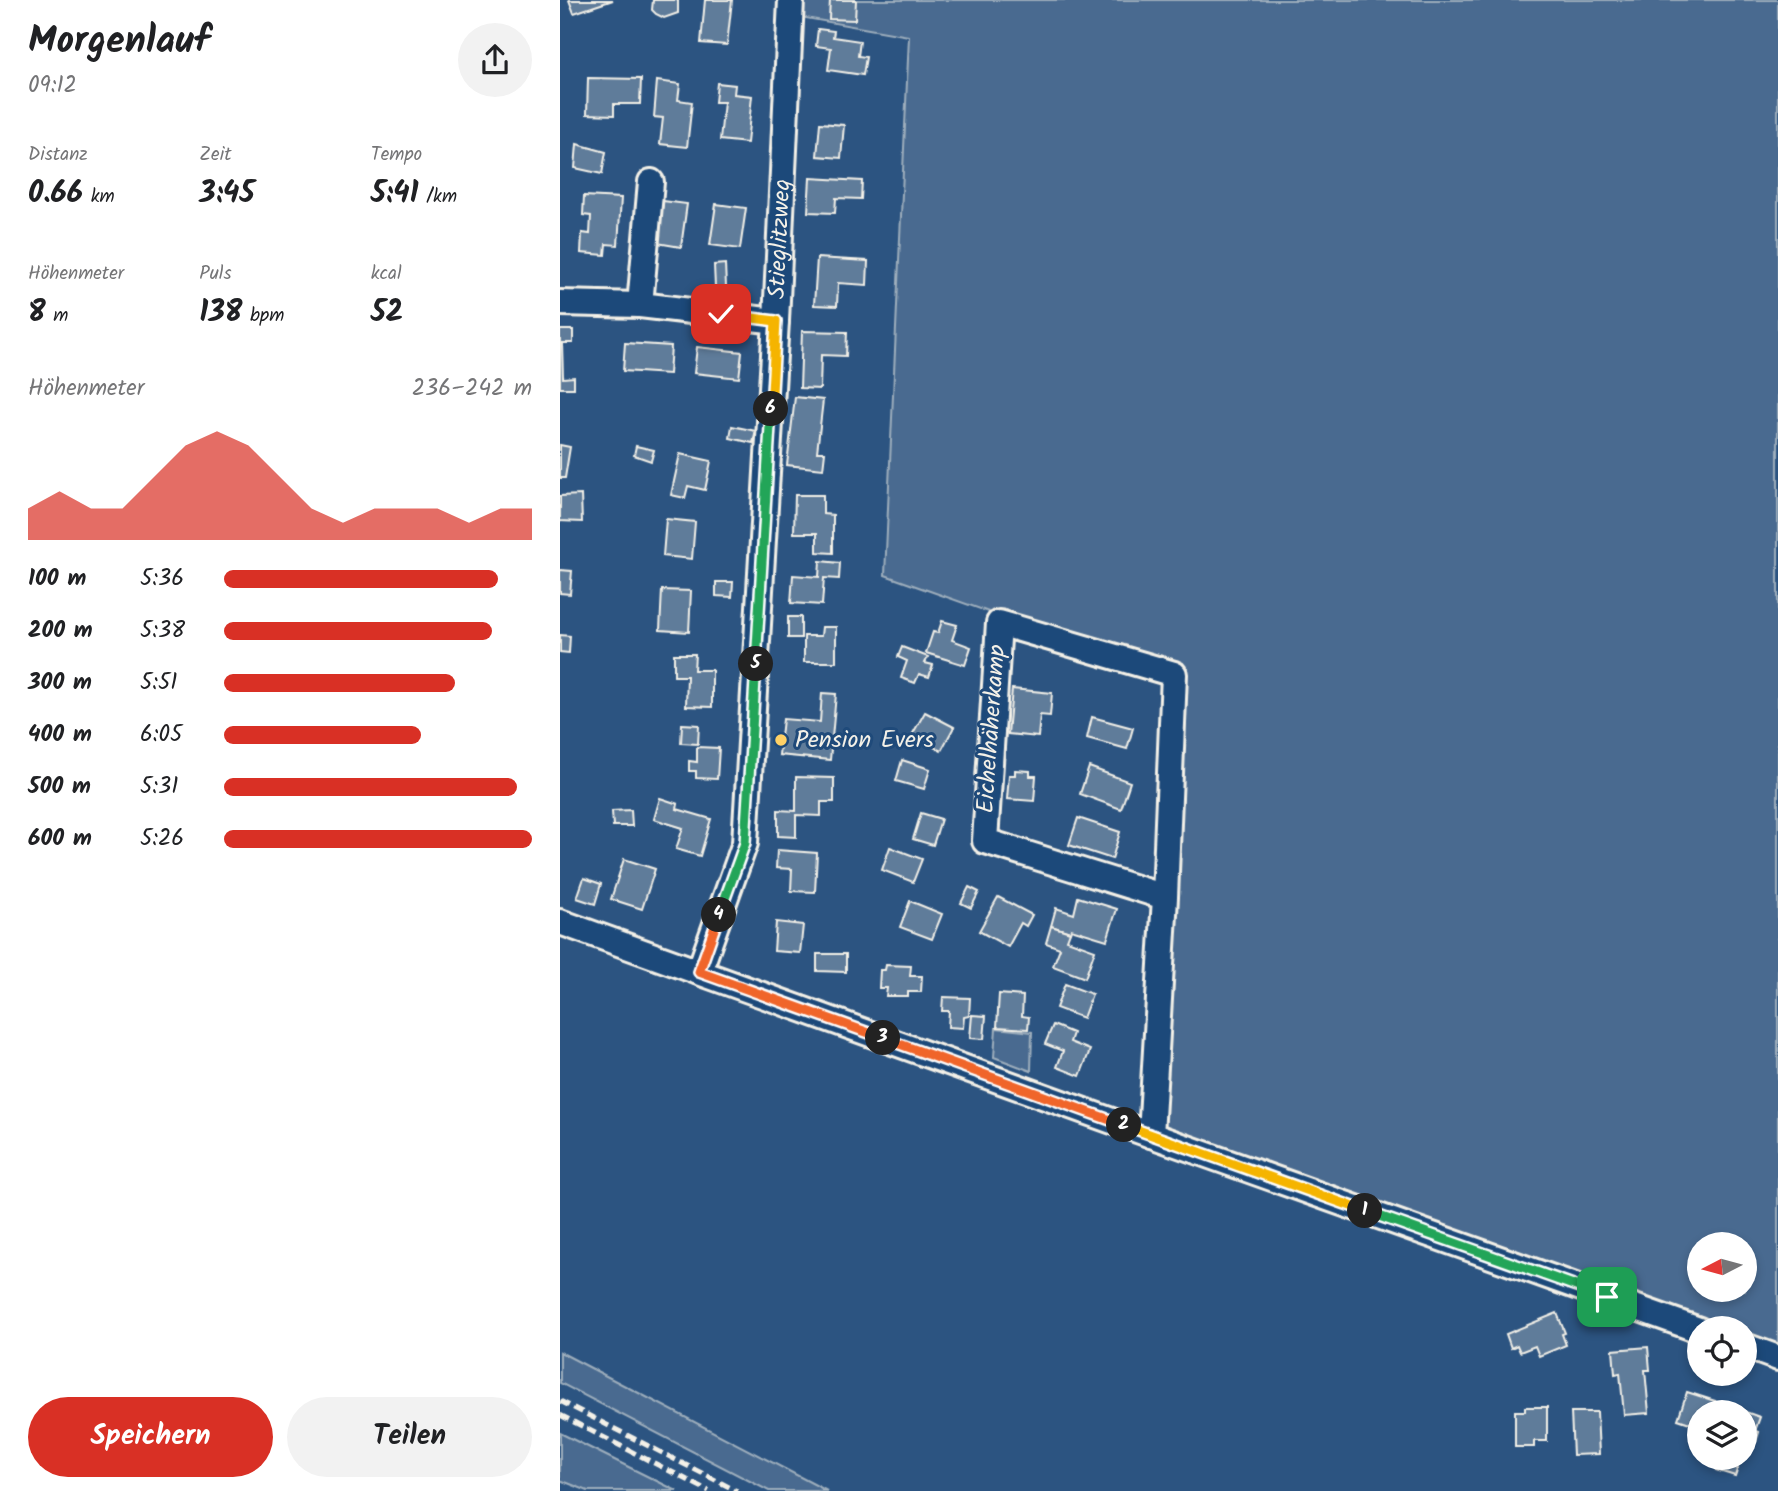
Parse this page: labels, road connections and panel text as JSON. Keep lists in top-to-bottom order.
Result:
{
  "streets": {
    "street": ["Stieglitzweg", "Eichelhäherkamp"]
  },
  "places": ["Pension Evers"],
  "north": "left",
  "page": {
    "heading": ["Morgenlauf", "09:12"],
    "stats": [
      ["Distanz", "0.66 km"],
      ["Zeit", "3:45"],
      ["Tempo", "5:41 /km"],
      ["Höhenmeter", "8 m"],
      ["Puls", "138 bpm"],
      ["kcal", "52"]
    ],
    "chart": ["Höhenmeter", "236–242 m"],
    "pins": [
      "6",
      "5",
      "4",
      "3",
      "2",
      "1"
    ],
    "list": [
      {
        "name": "100 m",
        "note": "5:36"
      },
      {
        "name": "200 m",
        "note": "5:38"
      },
      {
        "name": "300 m",
        "note": "5:51"
      },
      {
        "name": "400 m",
        "note": "6:05"
      },
      {
        "name": "500 m",
        "note": "5:31"
      },
      {
        "name": "600 m",
        "note": "5:26"
      }
    ],
    "buttons": ["Speichern", "Teilen"]
  }
}
